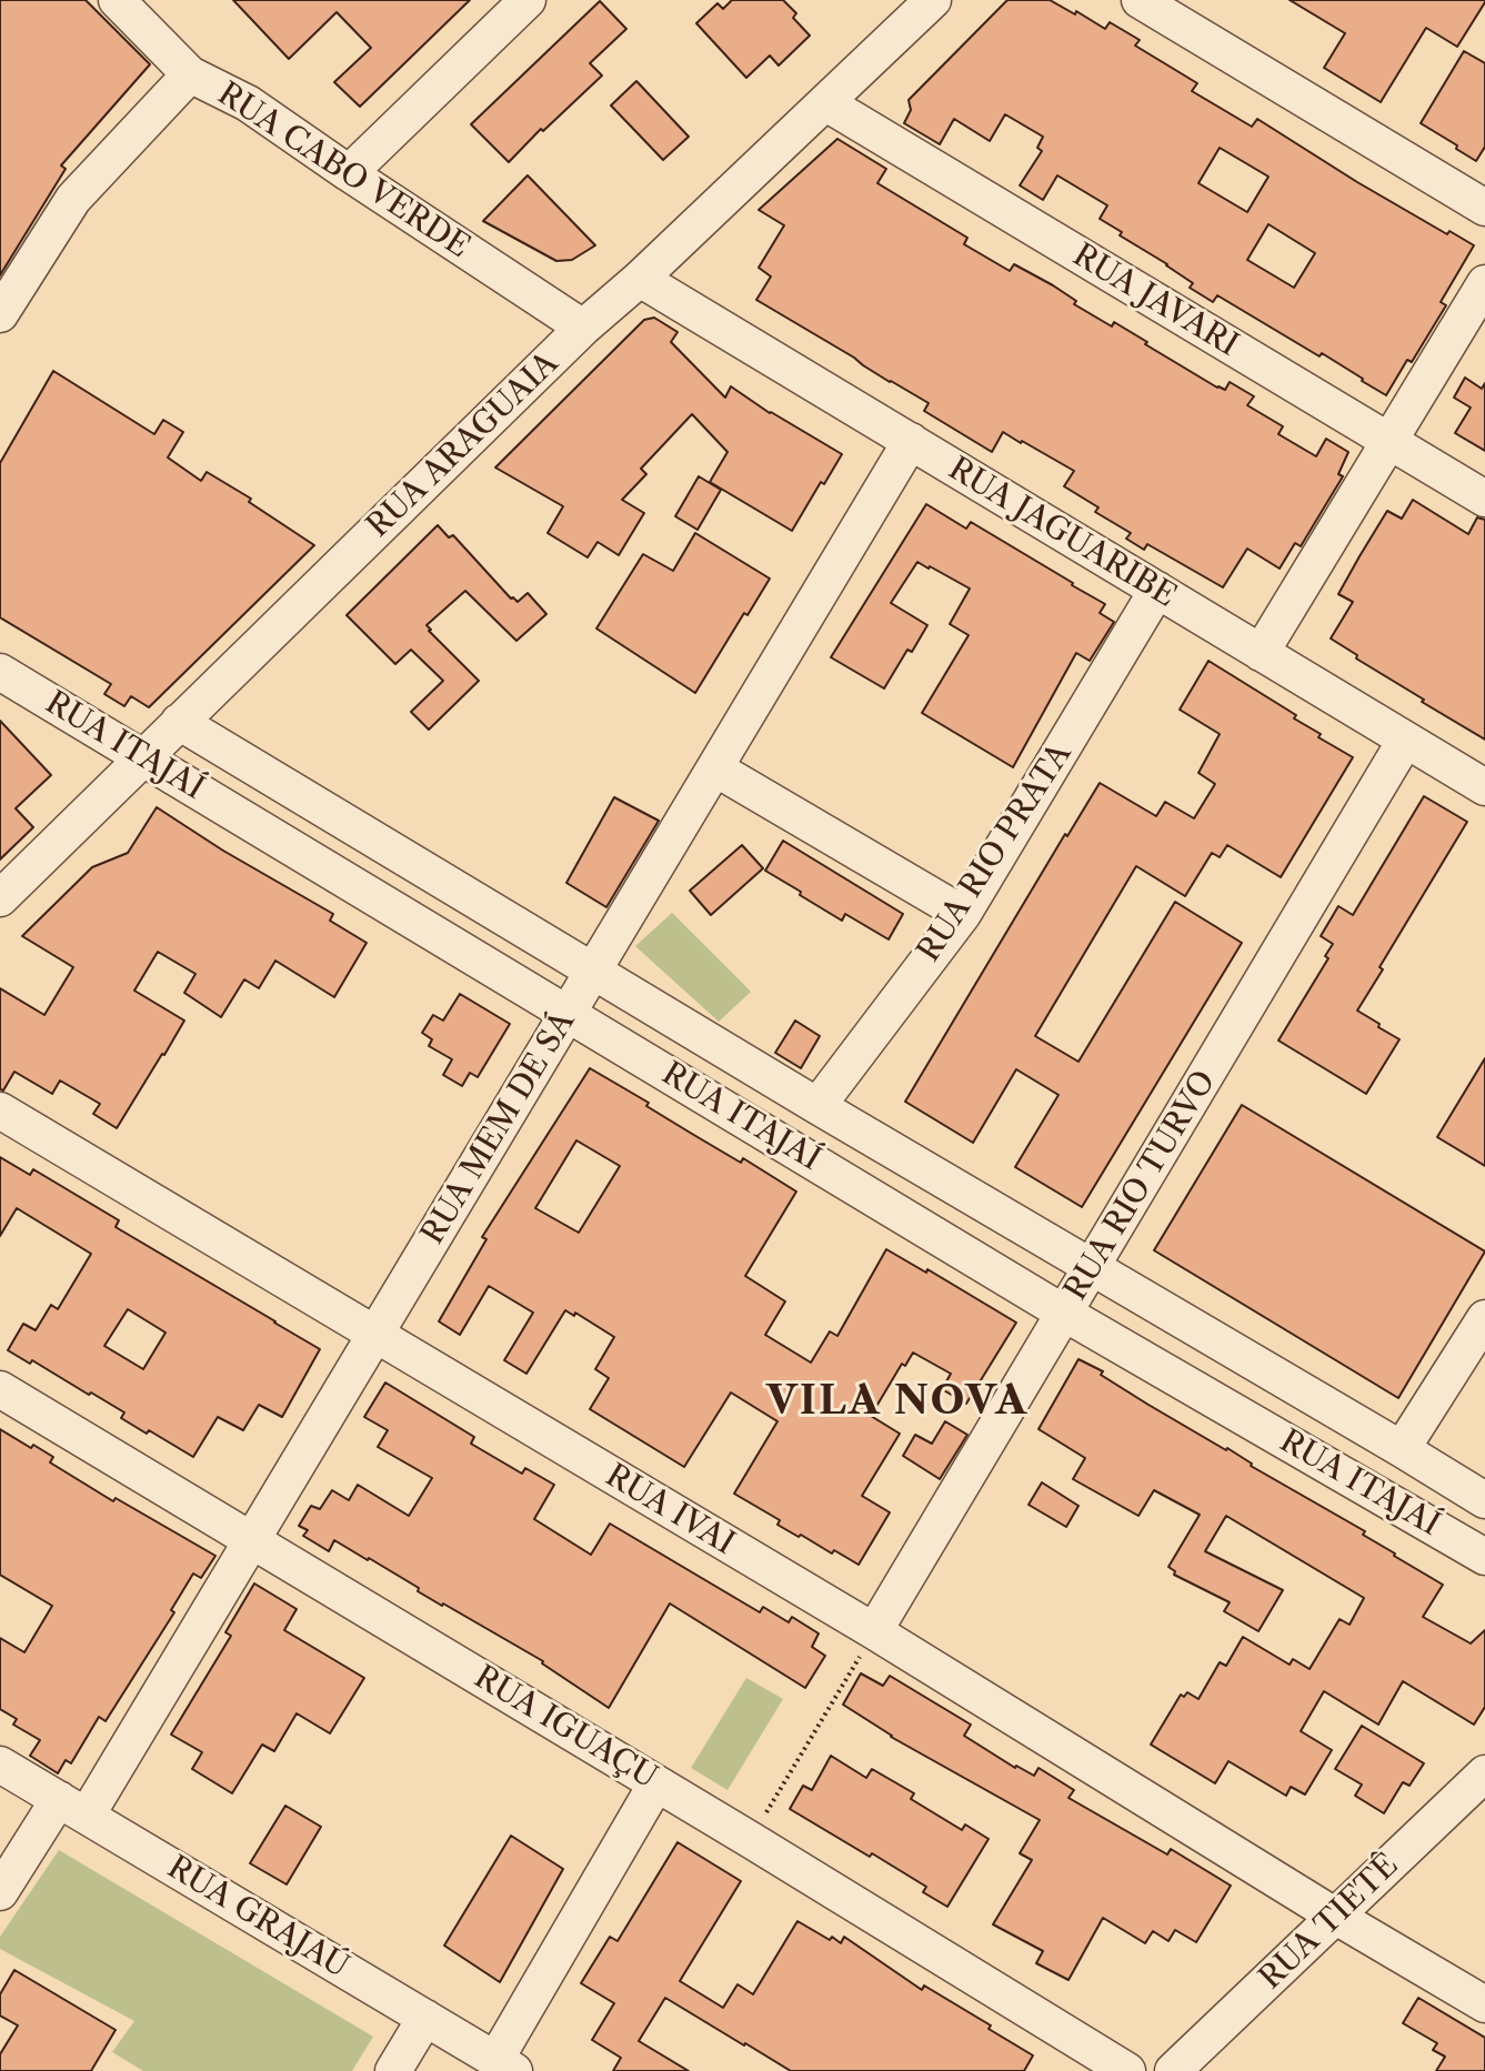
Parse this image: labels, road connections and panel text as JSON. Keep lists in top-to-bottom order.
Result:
{
  "streets": {
    "street": [
      "RUA CABO VERDE",
      "RUA JAVARI",
      "RUA ARAGUAIA",
      "RUA JAGUARIBE",
      "RUA ITAJAÍ",
      "RUA RIO PRATA",
      "RUA MEM DE SÁ",
      "RUA RIO TURVO",
      "RUA IVAI",
      "RUA IGUAÇU",
      "RUA GRAJAÚ",
      "RUA TIETÊ"
    ]
  },
  "crossings": [
    ["RUA CABO VERDE", "RUA ARAGUAIA"],
    ["RUA JAVARI", "RUA ARAGUAIA"],
    ["RUA ARAGUAIA", "RUA JAGUARIBE"],
    ["RUA ARAGUAIA", "RUA ITAJAÍ"],
    ["RUA JAGUARIBE", "RUA RIO PRATA"],
    ["RUA JAGUARIBE", "RUA MEM DE SÁ"],
    ["RUA JAGUARIBE", "RUA RIO TURVO"],
    ["RUA ITAJAÍ", "RUA RIO PRATA"],
    ["RUA ITAJAÍ", "RUA MEM DE SÁ"],
    ["RUA ITAJAÍ", "RUA RIO TURVO"],
    ["RUA MEM DE SÁ", "RUA IVAI"],
    ["RUA MEM DE SÁ", "RUA IGUAÇU"],
    ["RUA MEM DE SÁ", "RUA GRAJAÚ"],
    ["RUA RIO TURVO", "RUA IVAI"],
    ["RUA IVAI", "RUA TIETÊ"]
  ],
  "districts": ["VILA NOVA"]
}
